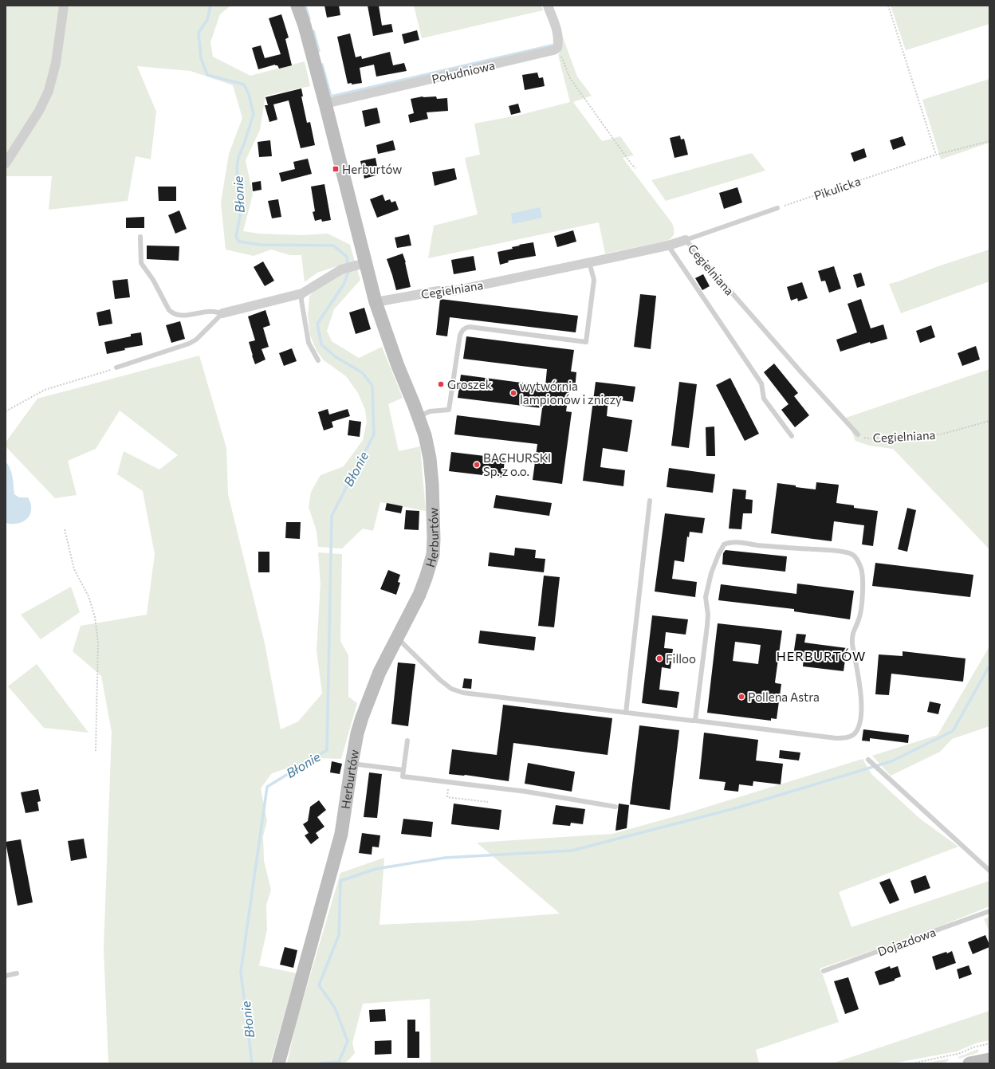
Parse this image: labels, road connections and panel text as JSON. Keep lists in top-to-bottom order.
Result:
{
  "streets": {
    "street": ["Południowa", "Cegielniana", "Herburtów"],
    "lane": ["Dojazdowa"],
    "path": ["Pikulicka"]
  },
  "crossings": [
    ["Południowa", "Herburtów"],
    ["Cegielniana", "Herburtów"]
  ],
  "districts": ["HERBURTÓW"],
  "water": ["Błonie"],
  "places": {
    "transit": ["Herburtów"],
    "other": [
      "Groszek",
      "wytwórnia lampionów i zniczy",
      "BACHURSKI Sp. z o.o.",
      "Filloo",
      "Pollena Astra"
    ]
  }
}
